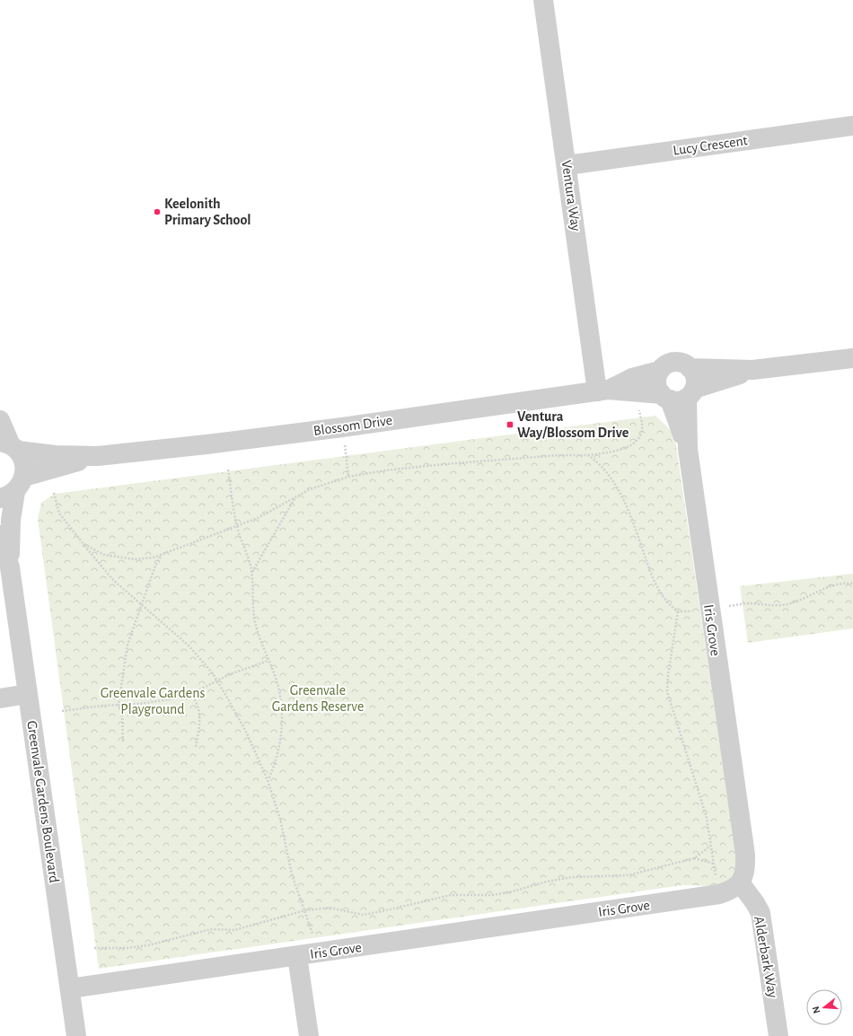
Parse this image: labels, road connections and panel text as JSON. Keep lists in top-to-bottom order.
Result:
{
  "streets": {
    "street": [
      "Lucy Crescent",
      "Ventura Way",
      "Blossom Drive",
      "Iris Grove",
      "Greenvale Gardens Boulevard",
      "Alderbark Way"
    ]
  },
  "crossings": [
    ["Lucy Crescent", "Ventura Way"],
    ["Ventura Way", "Blossom Drive"],
    ["Blossom Drive", "Iris Grove"],
    ["Blossom Drive", "Greenvale Gardens Boulevard"],
    ["Iris Grove", "Greenvale Gardens Boulevard"],
    ["Iris Grove", "Alderbark Way"]
  ],
  "parks": ["Greenvale Gardens Reserve", "Greenvale Gardens Playground"],
  "places": {
    "other": ["Keelonith Primary School"],
    "transit": ["Ventura Way/Blossom Drive"]
  },
  "north": "left"
}
